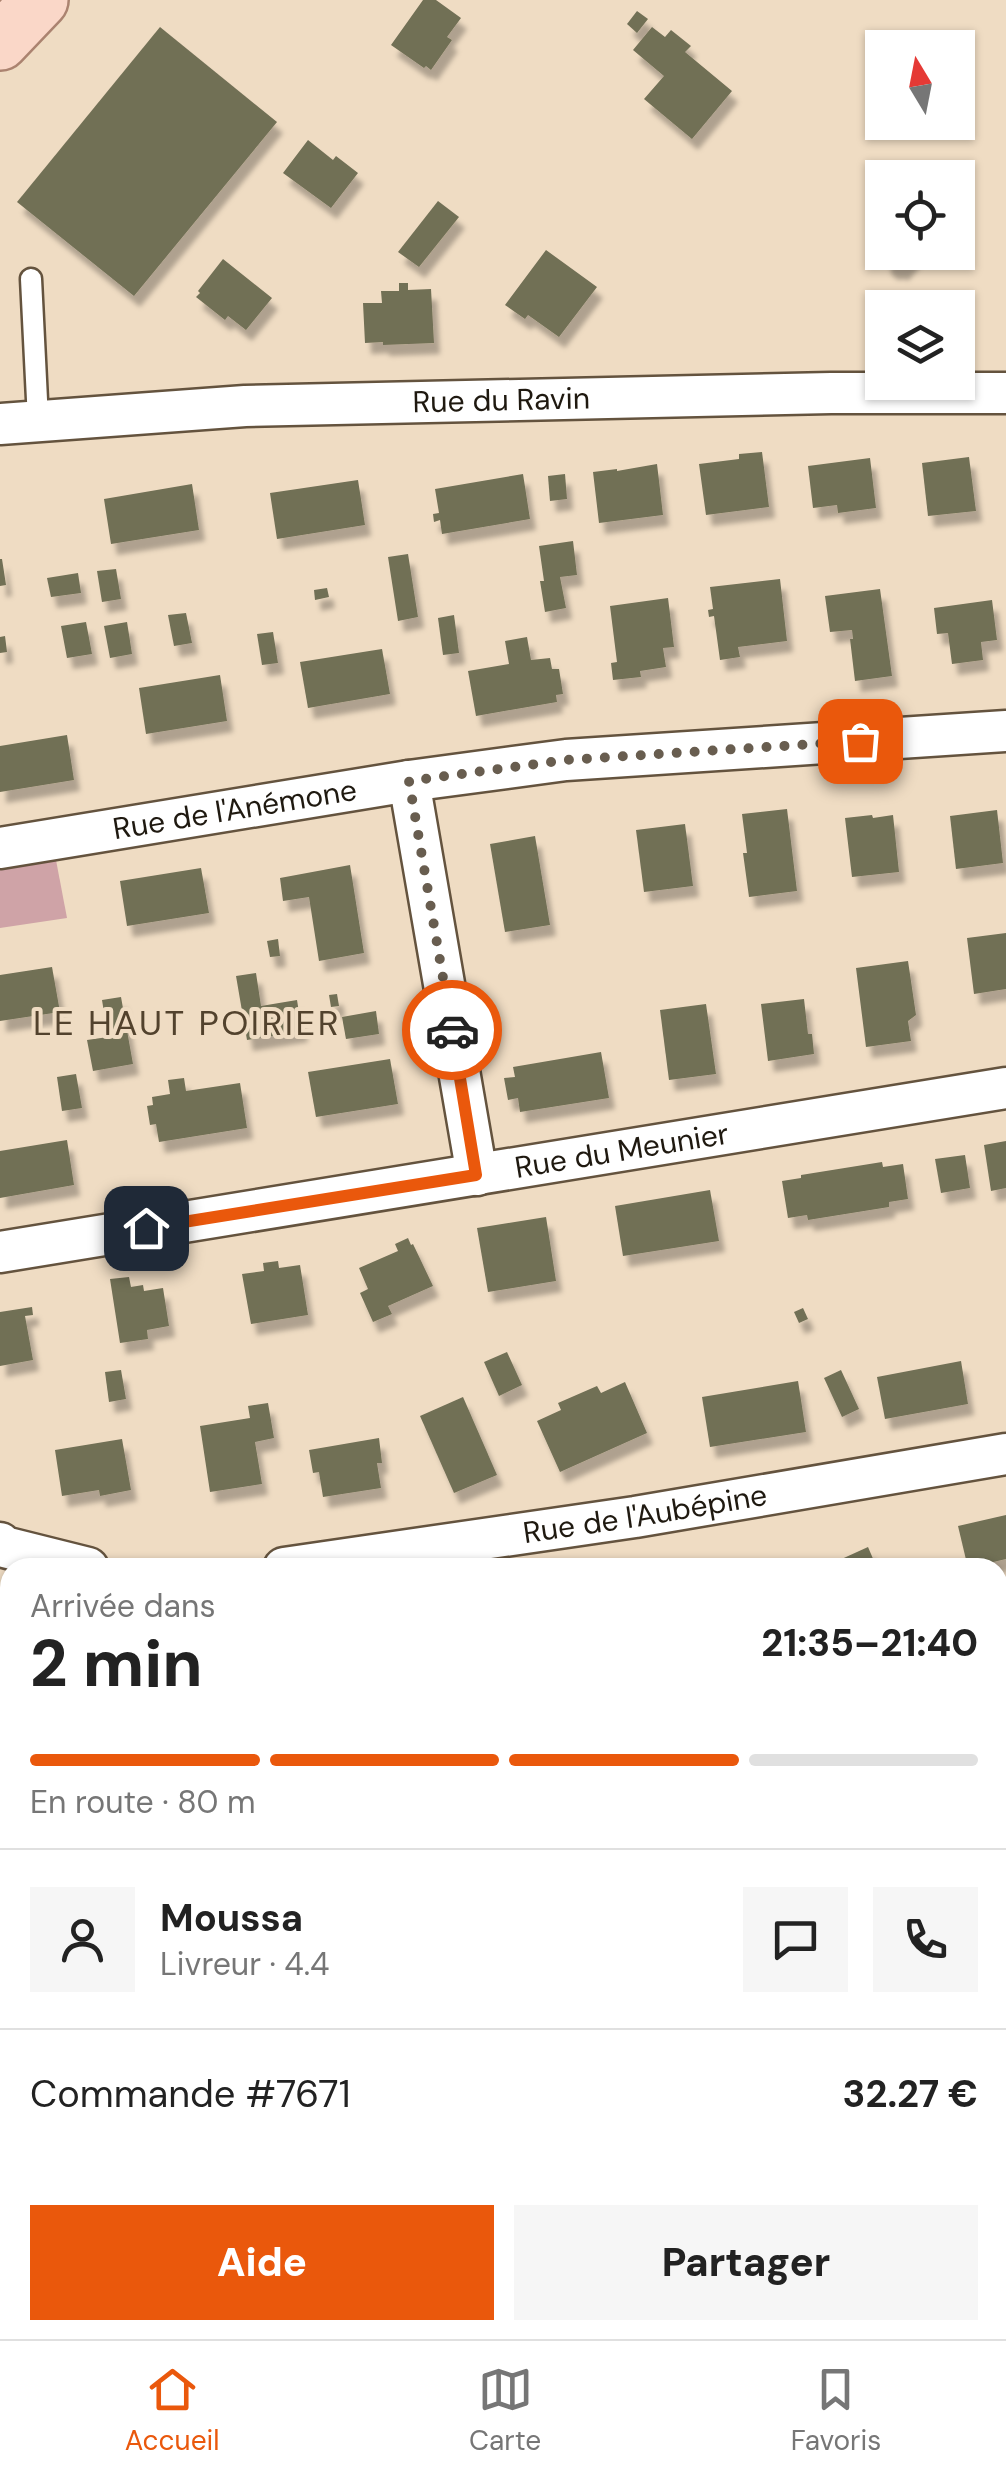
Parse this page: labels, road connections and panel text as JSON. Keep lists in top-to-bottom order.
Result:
{
  "streets": {
    "street": [
      "Rue du Ravin",
      "Rue de l'Anémone",
      "Rue du Meunier",
      "Rue de l'Aubépine"
    ]
  },
  "districts": ["LE HAUT POIRIER"],
  "north": "top",
  "page": {
    "heading": ["2 min", "Arrivée dans", "21:35–21:40"],
    "panel": [
      "Moussa",
      "Livreur · 4.4",
      "Commande #7671",
      "32.27 €"
    ],
    "bar": "En route · 80 m",
    "buttons": ["Aide", "Partager"],
    "tabs": ["Accueil", "Carte", "Favoris"]
  }
}
